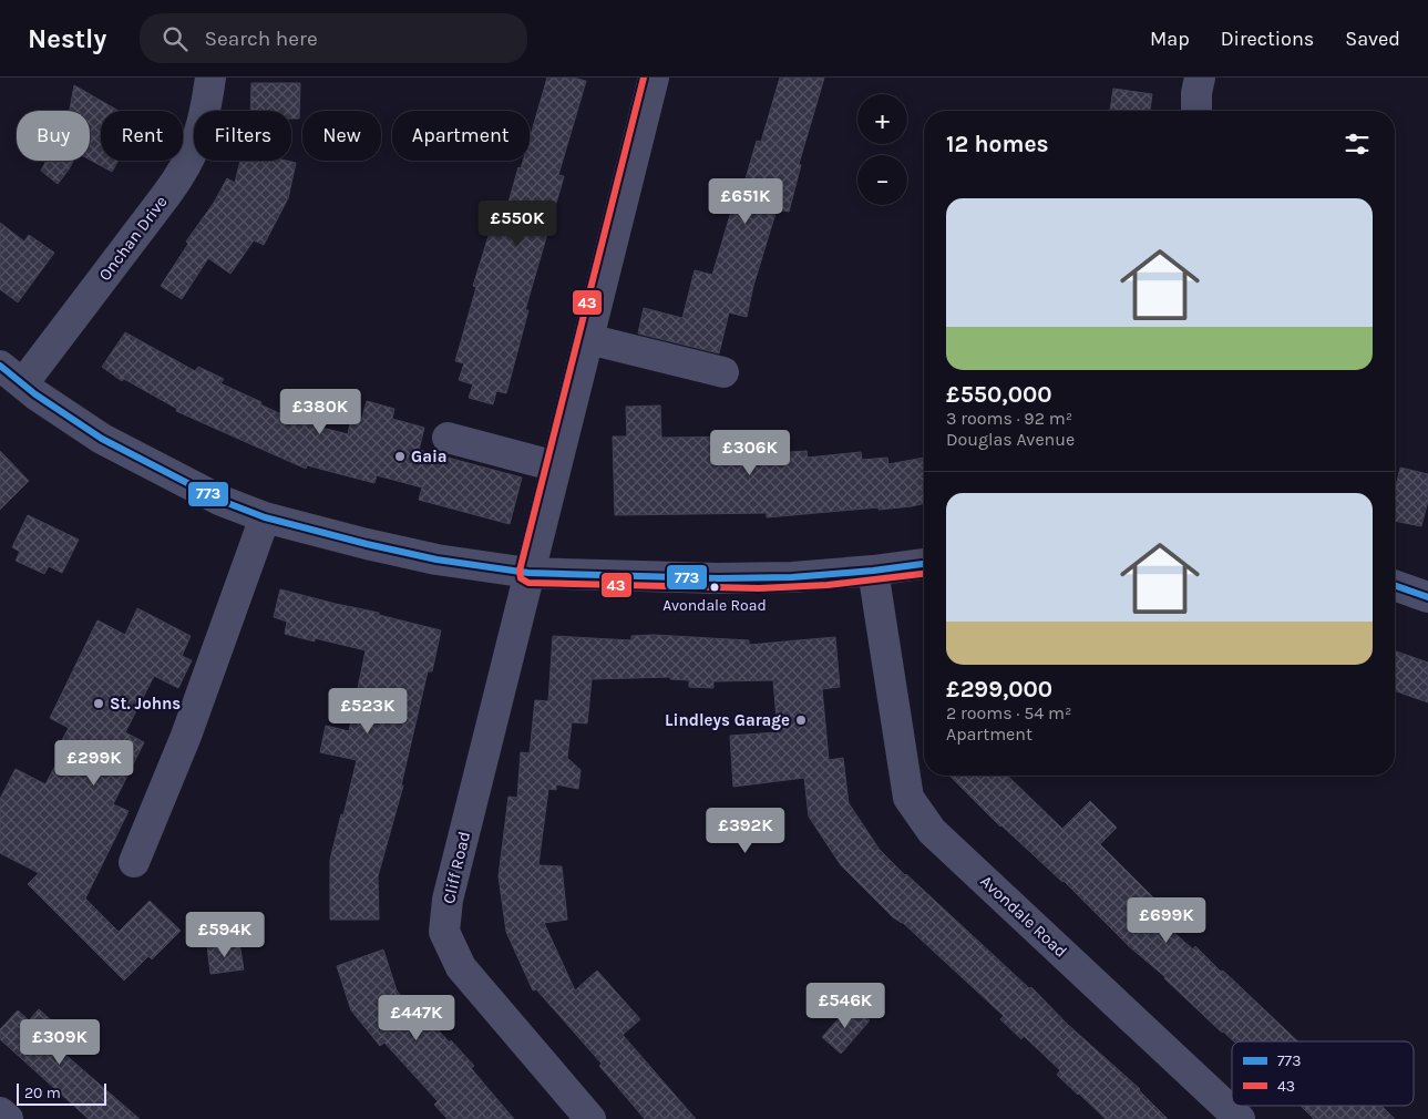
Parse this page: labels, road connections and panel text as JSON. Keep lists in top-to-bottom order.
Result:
{
  "streets": {
    "street": ["Onchan Drive", "Cliff Road", "Avondale Road"]
  },
  "places": [
    "Gaia",
    "Avondale Road",
    "St. Johns",
    "Lindleys Garage"
  ],
  "lines": ["transit line 43", "transit line 773"],
  "legend": ["773", "43"],
  "scale_bar": "20 m",
  "page": {
    "header": "Nestly",
    "search": "Search here",
    "nav": ["Map", "Directions", "Saved"],
    "map_buttons": ["+", "−"],
    "chip": [
      "Buy",
      "Rent",
      "Filters",
      "New",
      "Apartment"
    ],
    "heading": "12 homes",
    "list": [
      {
        "name": "£550,000",
        "note": "3 rooms · 92 m² · Douglas Avenue"
      },
      {
        "name": "£299,000",
        "note": "2 rooms · 54 m² · Apartment"
      }
    ],
    "price": [
      "£651K",
      "£550K",
      "£380K",
      "£306K",
      "£523K",
      "£299K",
      "£392K",
      "£699K",
      "£594K",
      "£546K",
      "£447K",
      "£309K"
    ],
    "scale": "20 m"
  }
}
